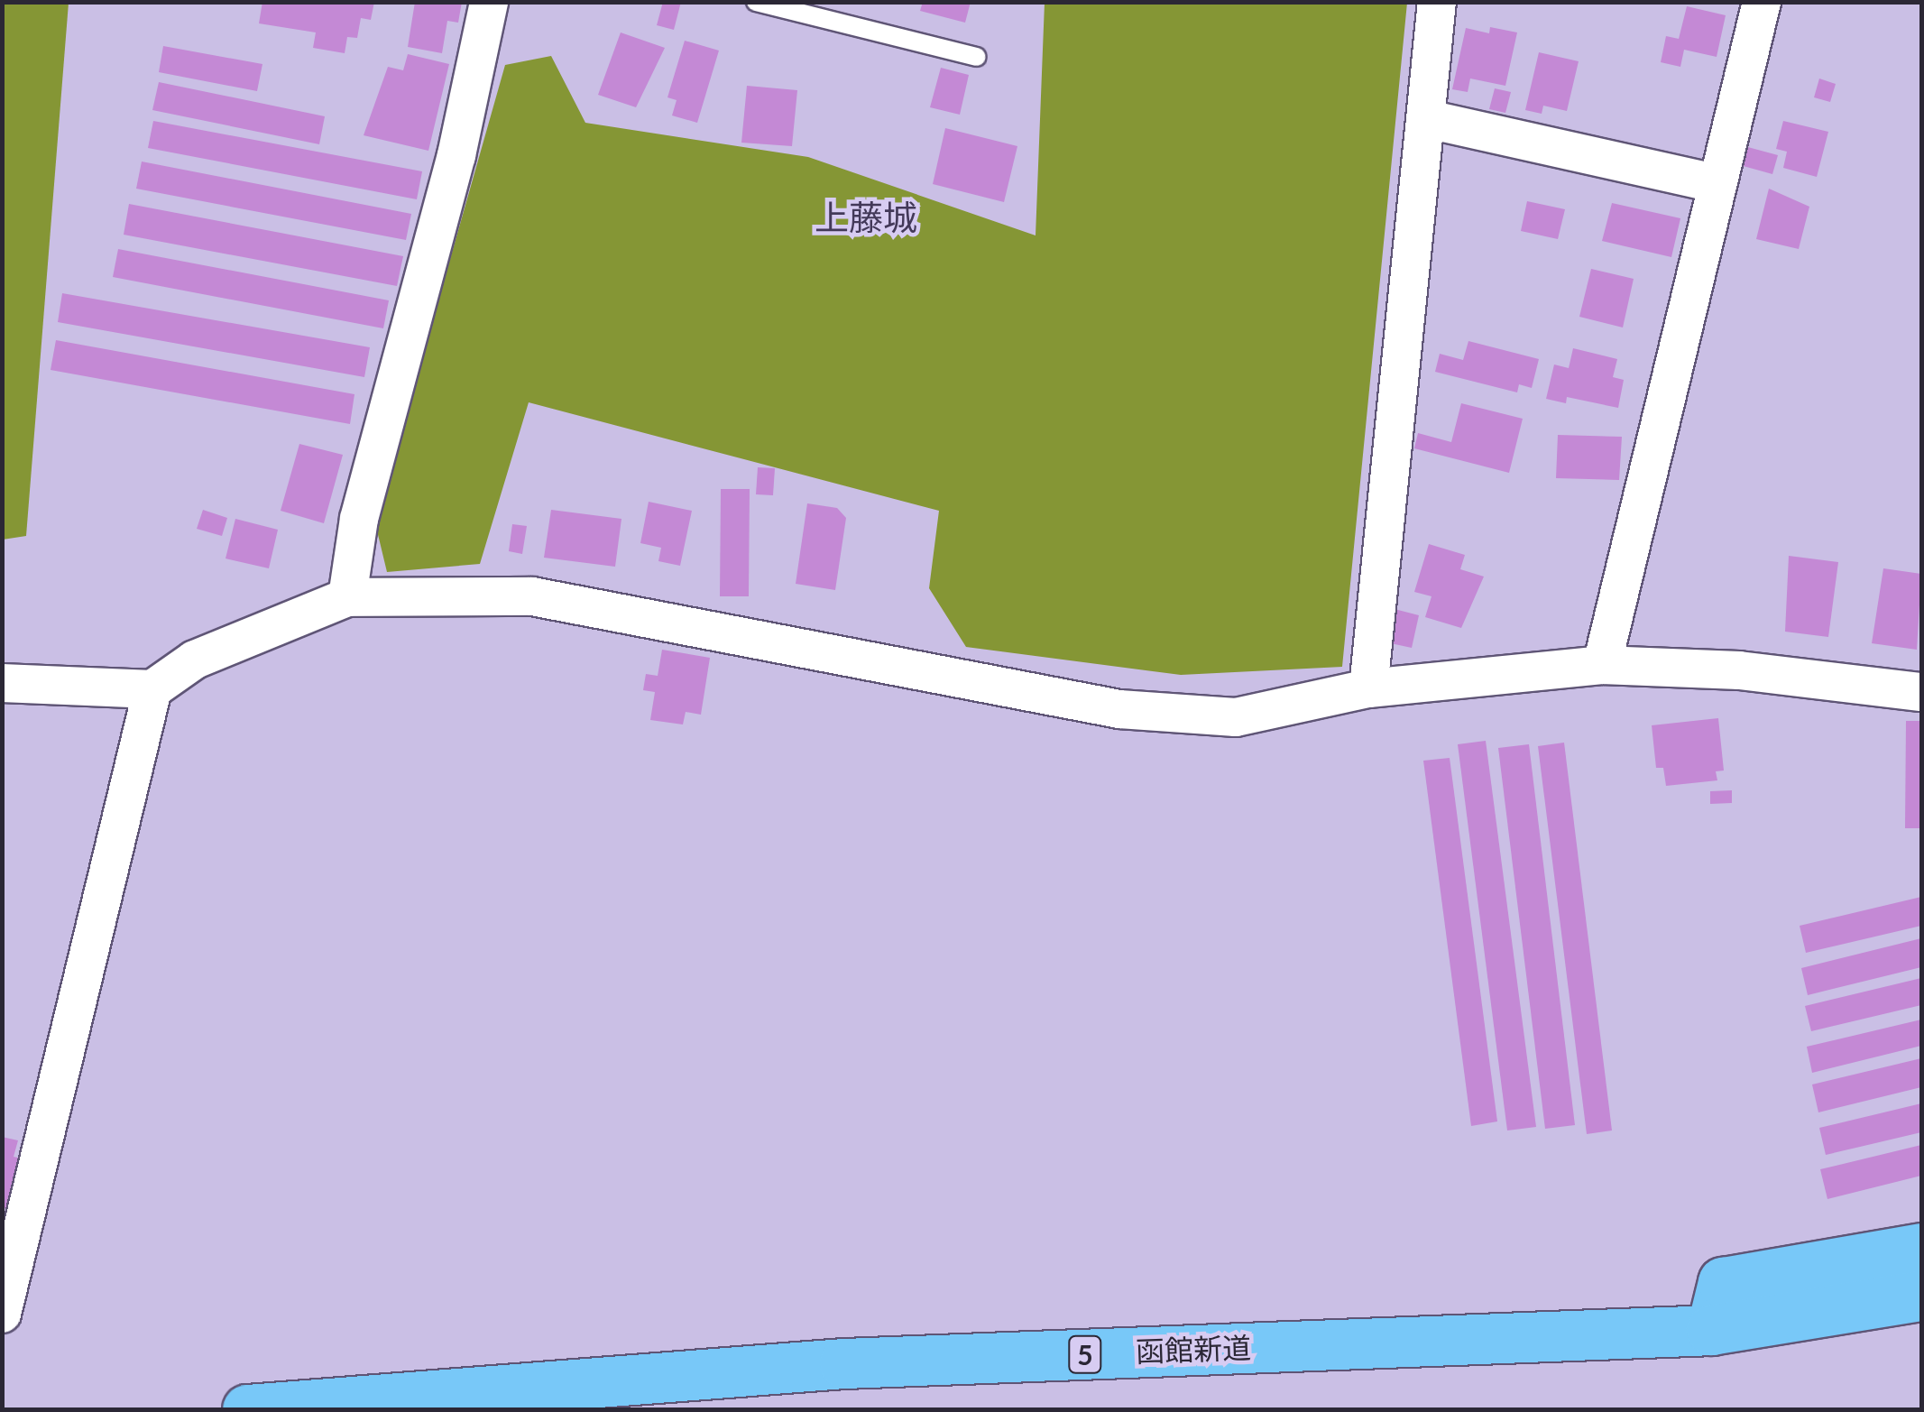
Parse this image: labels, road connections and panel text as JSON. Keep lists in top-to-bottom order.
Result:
{
  "streets": {
    "highway": ["函館新道", "5"]
  },
  "districts": ["上藤城"]
}
